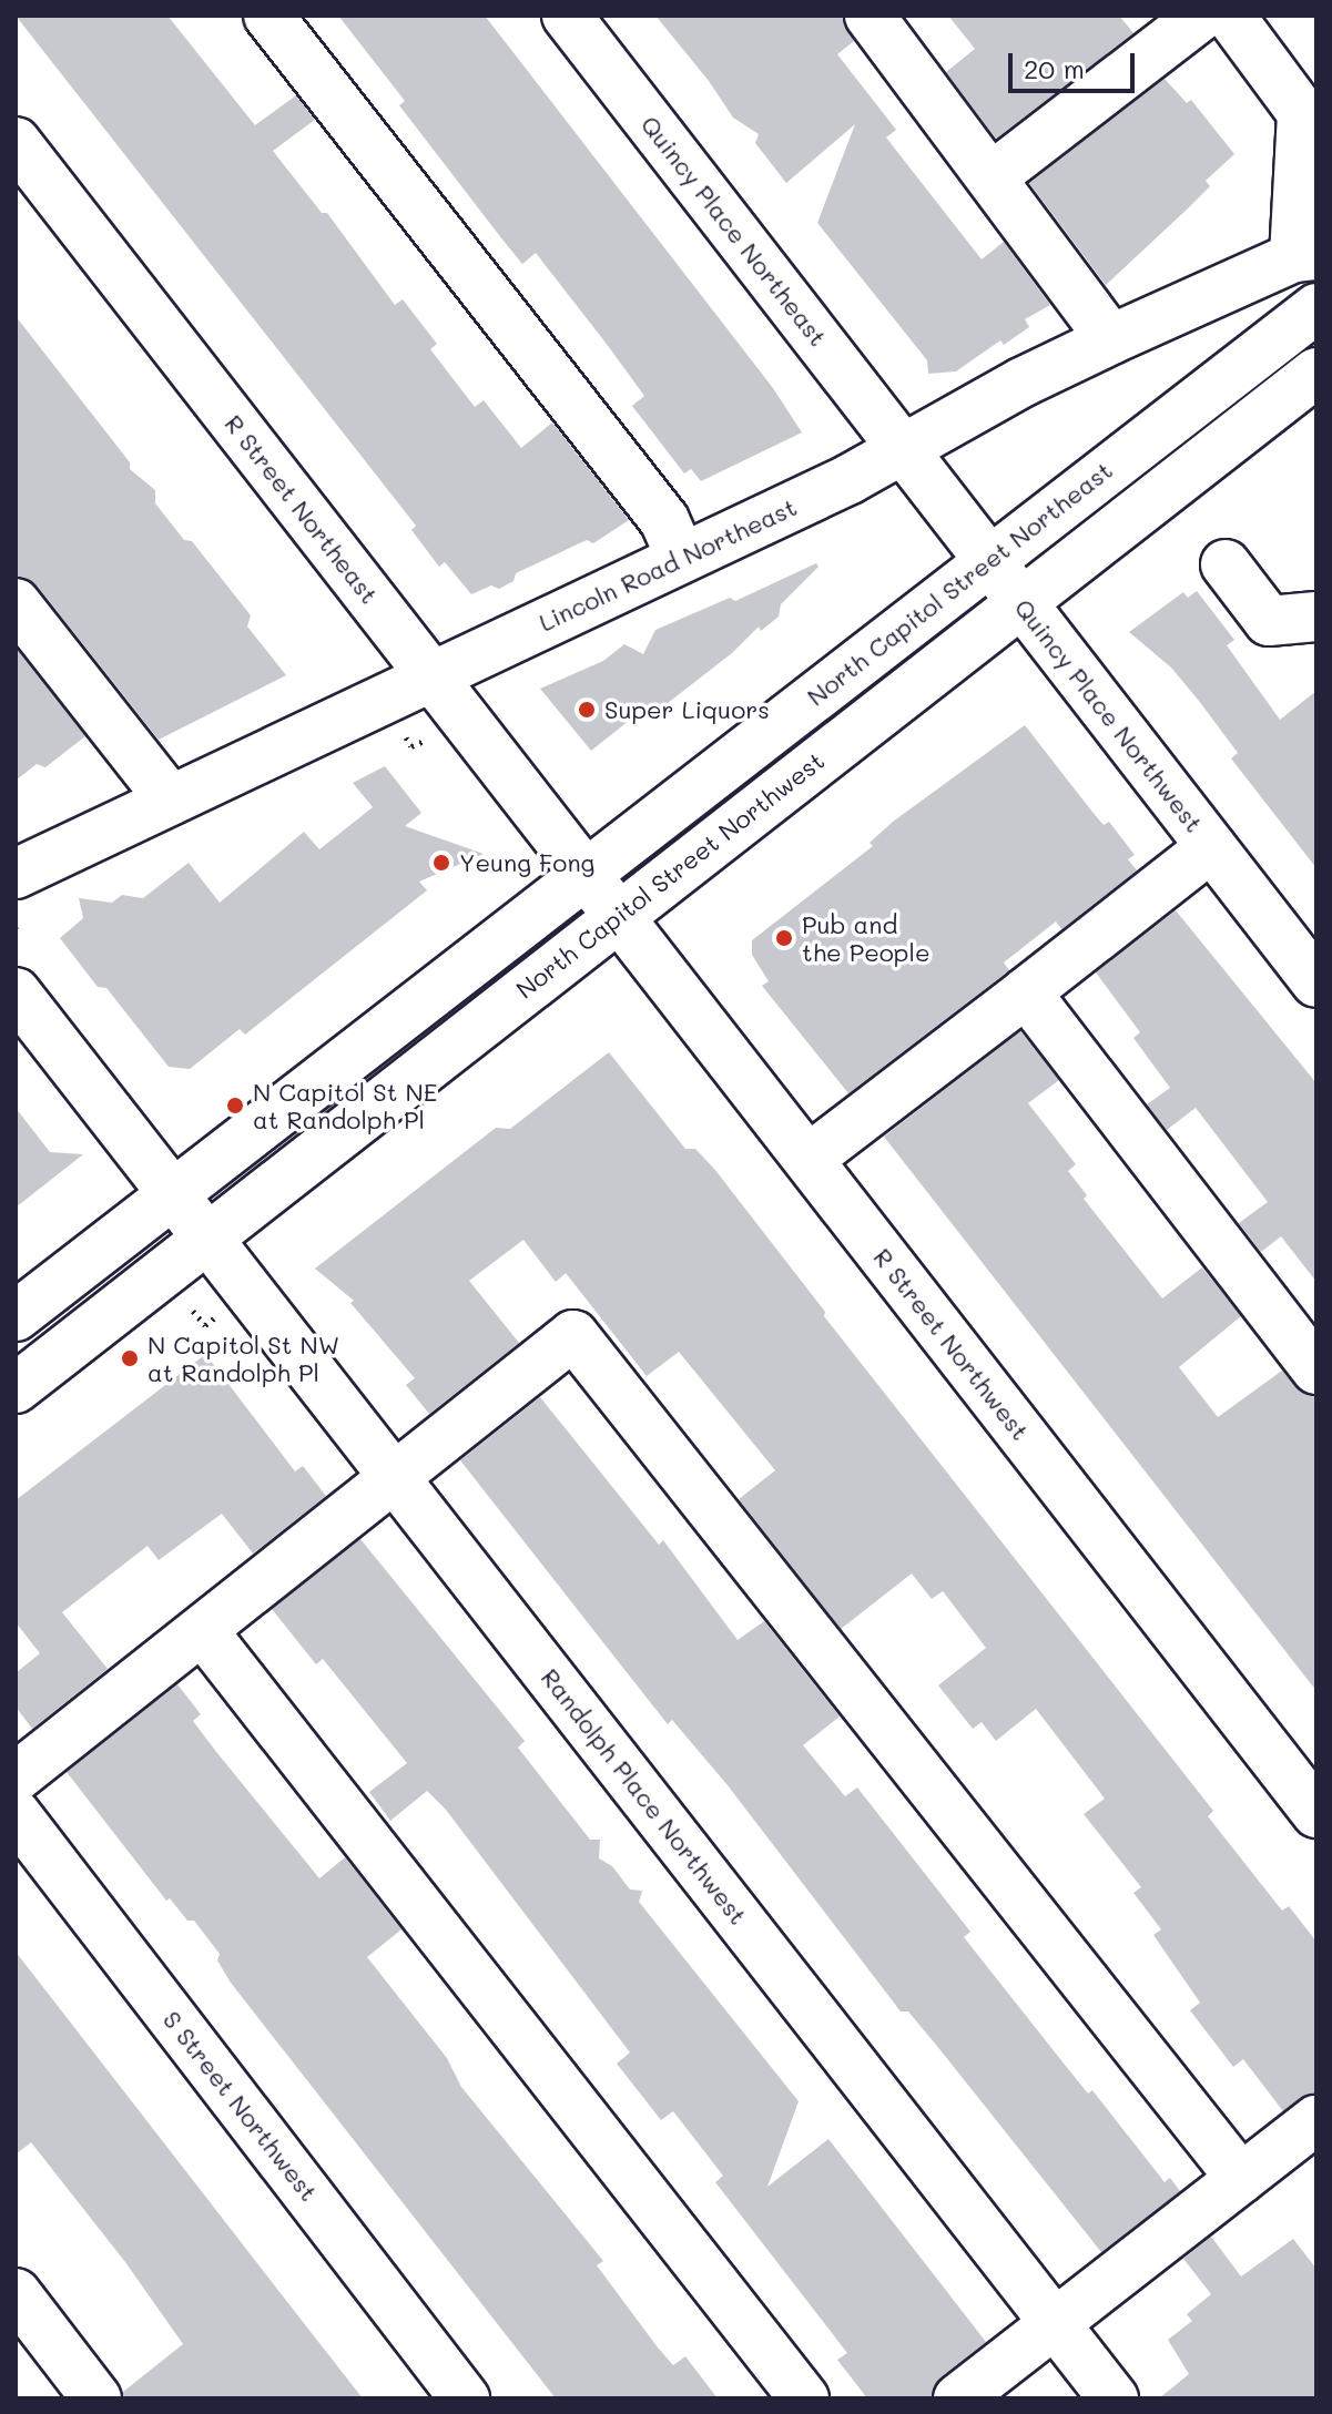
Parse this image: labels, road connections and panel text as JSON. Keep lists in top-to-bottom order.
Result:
{
  "streets": {
    "street": [
      "Quincy Place Northeast",
      "R Street Northeast",
      "Lincoln Road Northeast",
      "North Capitol Street Northeast",
      "Quincy Place Northwest",
      "North Capitol Street Northwest",
      "R Street Northwest",
      "Randolph Place Northwest",
      "S Street Northwest"
    ]
  },
  "crossings": [
    ["Quincy Place Northeast", "Lincoln Road Northeast"],
    ["Quincy Place Northeast", "Quincy Place Northwest"],
    ["R Street Northeast", "Lincoln Road Northeast"],
    ["R Street Northeast", "North Capitol Street Northeast"],
    ["R Street Northeast", "R Street Northwest"],
    ["Lincoln Road Northeast", "Quincy Place Northwest"],
    ["North Capitol Street Northeast", "Quincy Place Northwest"],
    ["North Capitol Street Northeast", "R Street Northwest"],
    ["North Capitol Street Northeast", "Randolph Place Northwest"],
    ["Quincy Place Northwest", "North Capitol Street Northwest"],
    ["North Capitol Street Northwest", "R Street Northwest"],
    ["North Capitol Street Northwest", "Randolph Place Northwest"]
  ],
  "places": [
    "Super Liquors",
    "Yeung Fong",
    "Pub and the People",
    "N Capitol St NE at Randolph Pl",
    "N Capitol St NW at Randolph Pl"
  ],
  "scale_bar": "20 m"
}
